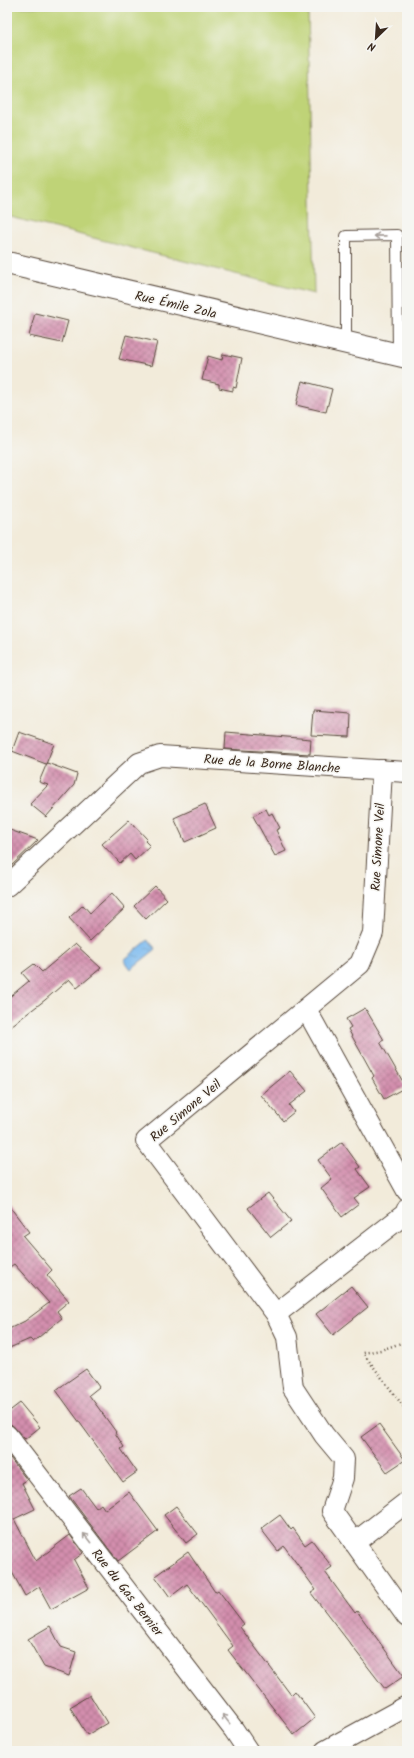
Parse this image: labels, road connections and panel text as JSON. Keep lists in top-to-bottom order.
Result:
{
  "streets": {
    "street": [
      "Rue Émile Zola",
      "Rue de la Borne Blanche",
      "Rue Simone Veil",
      "Rue du Gas Bernier"
    ]
  },
  "crossings": [
    ["Rue de la Borne Blanche", "Rue Simone Veil"]
  ],
  "one_way": ["Rue du Gas Bernier"],
  "north": "bottom left"
}
